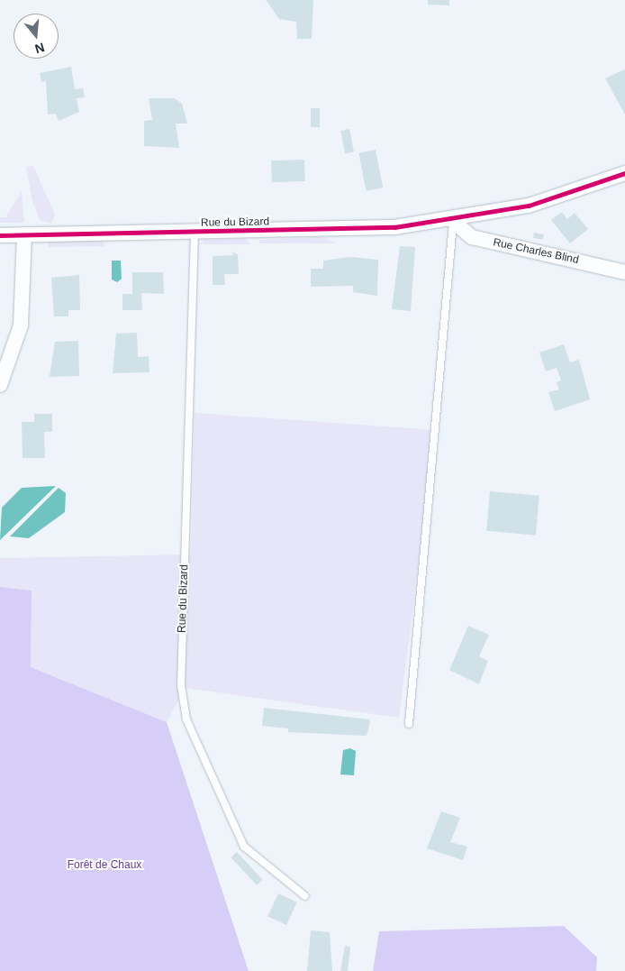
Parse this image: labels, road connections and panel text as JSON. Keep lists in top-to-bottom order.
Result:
{
  "streets": {
    "street": ["Rue du Bizard", "Rue Charles Blind"]
  },
  "crossings": [
    ["Rue du Bizard", "Rue Charles Blind"]
  ],
  "parks": ["Forêt de Chaux"],
  "north": "bottom"
}
